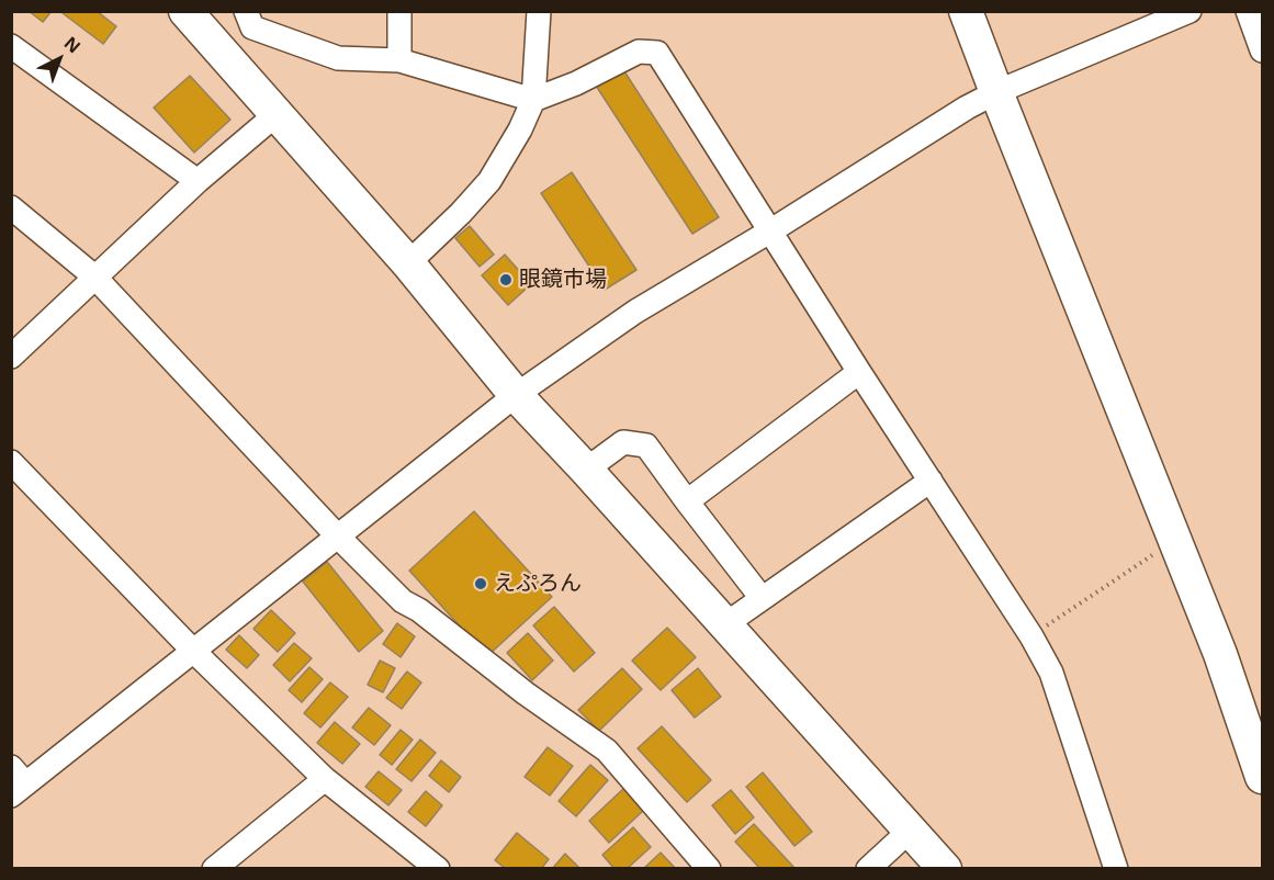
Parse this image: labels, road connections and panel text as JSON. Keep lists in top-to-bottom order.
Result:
{
  "places": ["眼鏡市場", "えぷろん"],
  "north": "top right"
}
